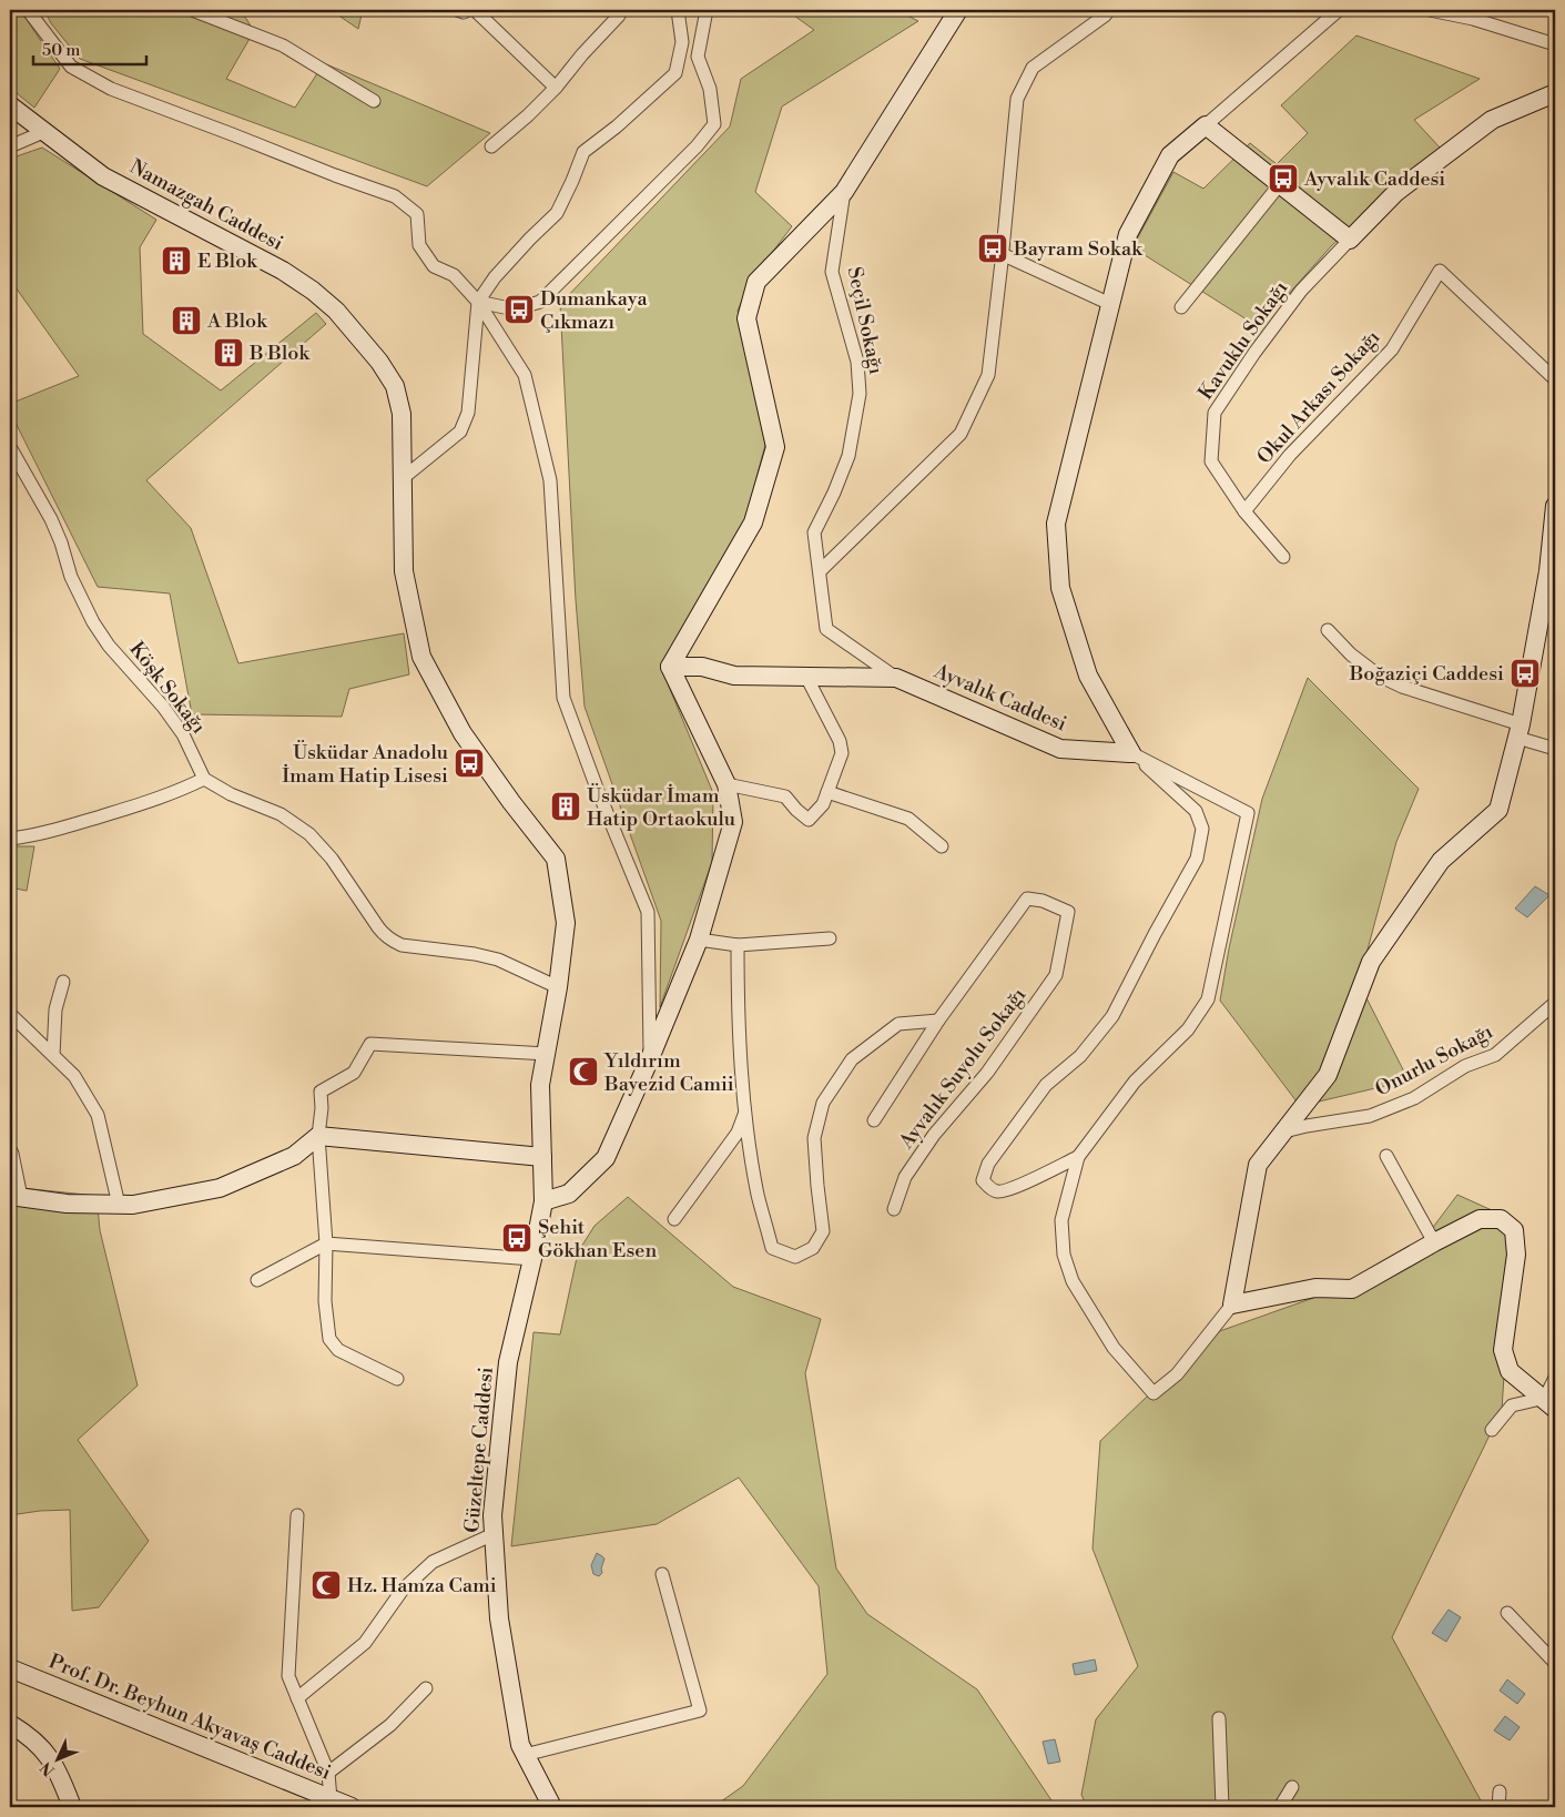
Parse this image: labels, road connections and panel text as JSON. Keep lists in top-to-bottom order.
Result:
{
  "streets": {
    "street": [
      "Namazgah Caddesi",
      "Seçil Sokağı",
      "Kavuklu Sokağı",
      "Okul Arkası Sokağı",
      "Köşk Sokağı",
      "Ayvalık Caddesi",
      "Onurlu Sokağı",
      "Ayvalık Suyolu Sokağı",
      "Güzeltepe Caddesi",
      "Prof. Dr. Beyhun Akyavaş Caddesi"
    ]
  },
  "crossings": [
    ["Namazgah Caddesi", "Güzeltepe Caddesi"],
    ["Seçil Sokağı", "Ayvalık Caddesi"],
    ["Kavuklu Sokağı", "Okul Arkası Sokağı"]
  ],
  "places": {
    "bus stop": [
      "Ayvalık Caddesi",
      "Bayram Sokak",
      "Dumankaya Çıkmazı",
      "Boğaziçi Caddesi",
      "Üsküdar Anadolu İmam Hatip Lisesi",
      "Şehit Gökhan Esen"
    ],
    "building": [
      "E Blok",
      "A Blok",
      "B Blok",
      "Üsküdar İmam Hatip Ortaokulu"
    ],
    "mosque": ["Yıldırım Bayezid Camii", "Hz. Hamza Cami"]
  },
  "scale_bar": "50 m",
  "north": "bottom left"
}
